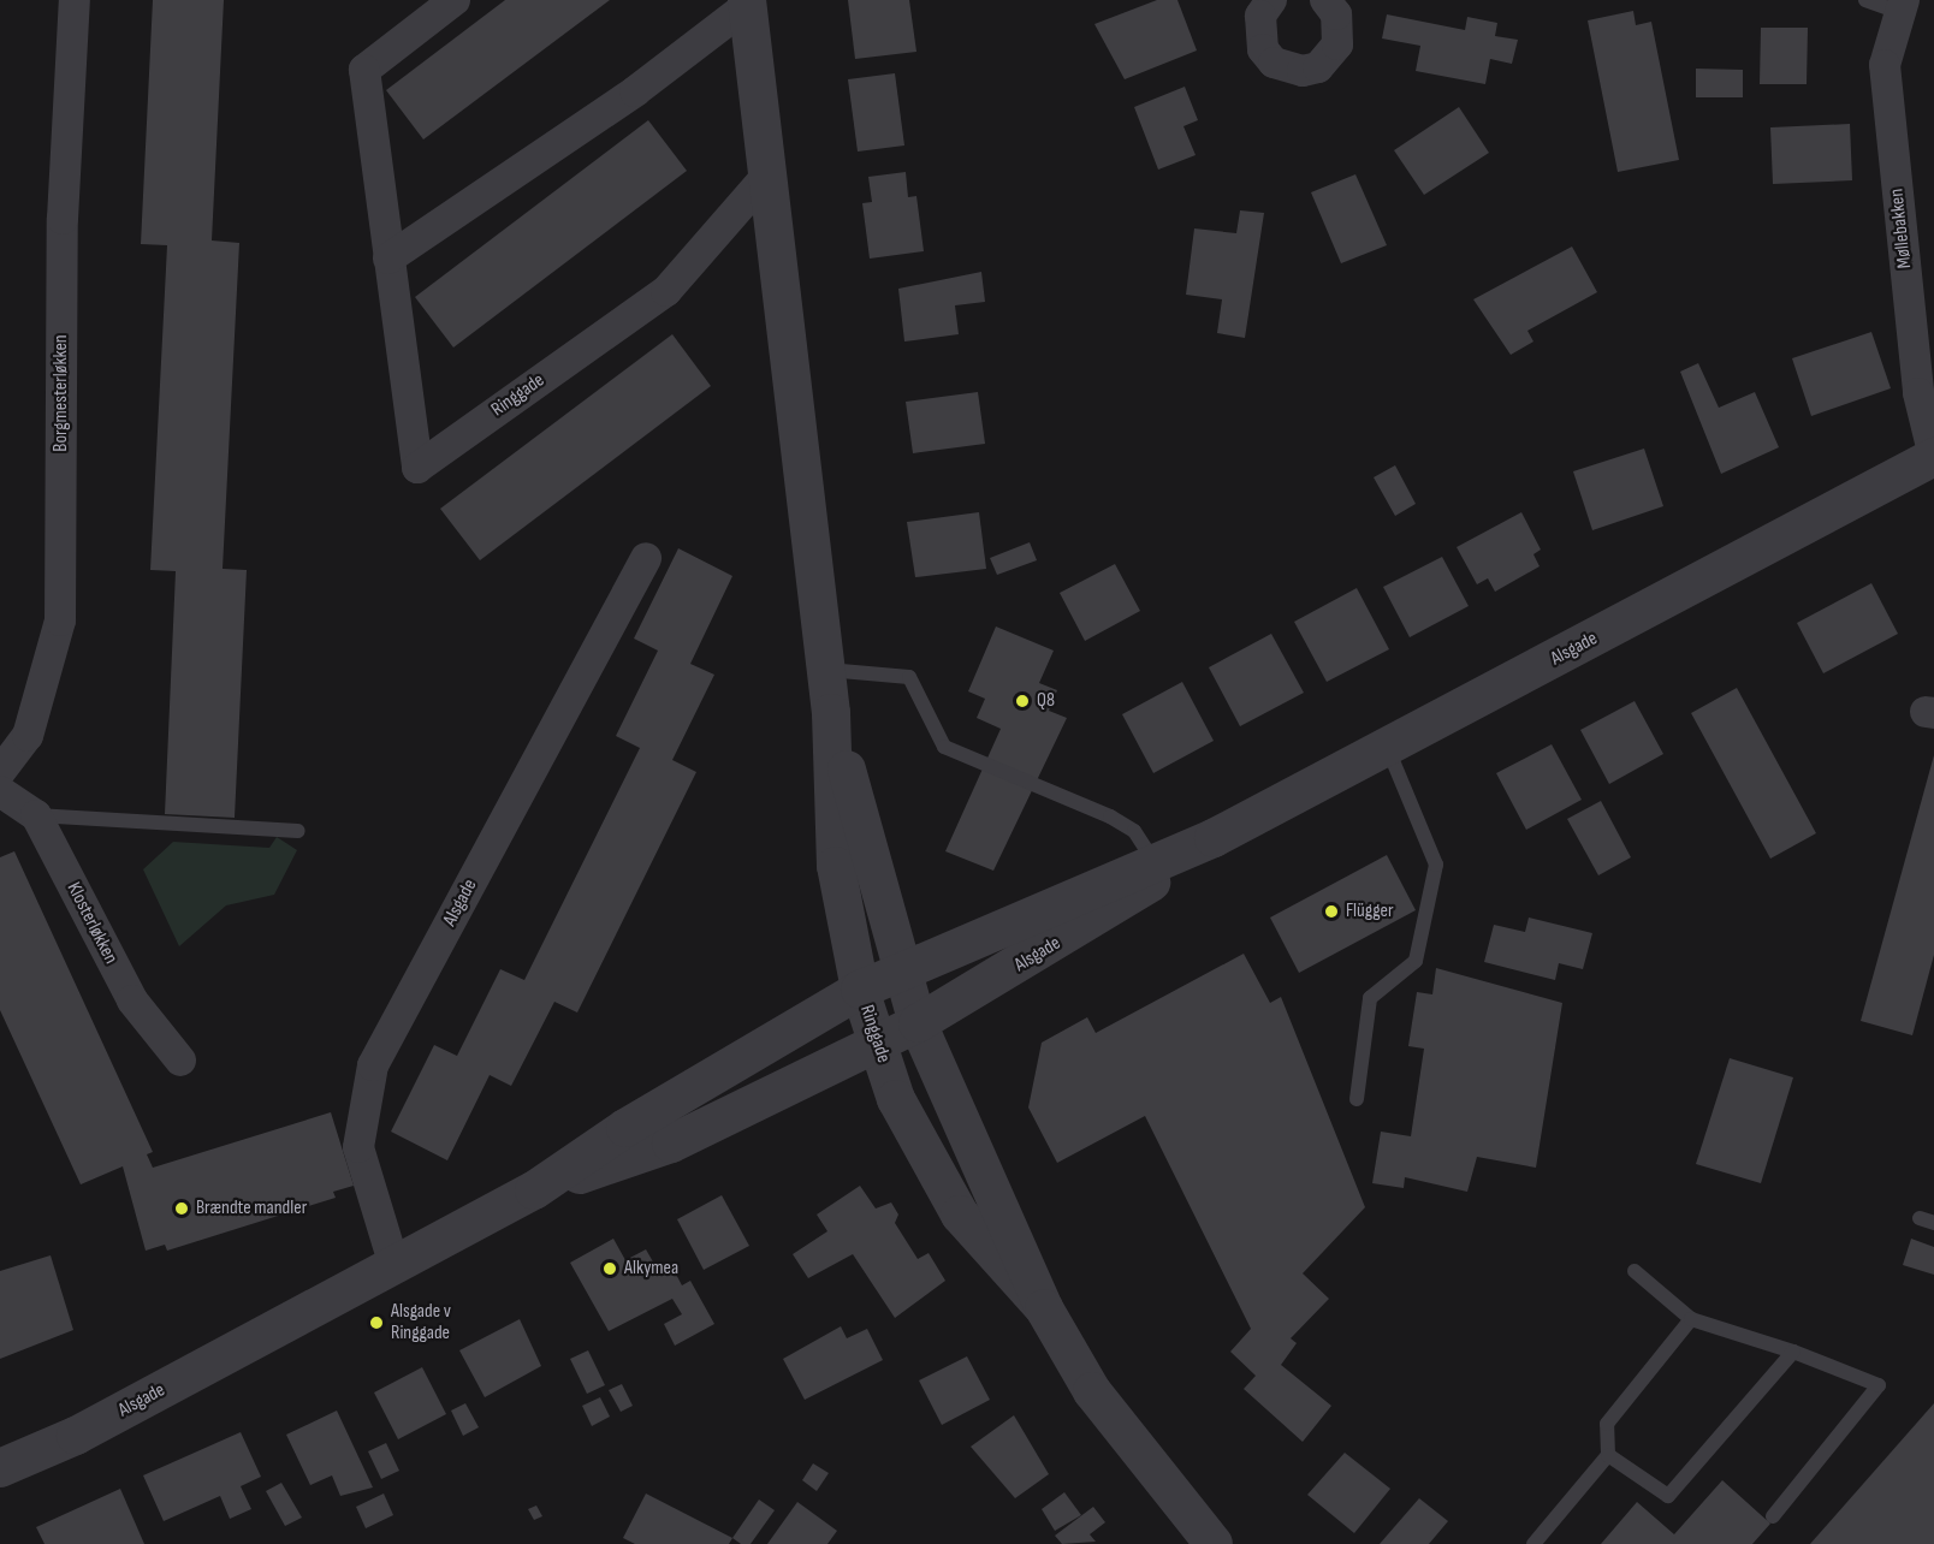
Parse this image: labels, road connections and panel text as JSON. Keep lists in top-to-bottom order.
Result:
{
  "streets": {
    "street": [
      "Møllebakken",
      "Borgmesterløkken",
      "Ringgade",
      "Alsgade",
      "Klosterløkken"
    ]
  },
  "crossings": [
    ["Møllebakken", "Alsgade"],
    ["Ringgade", "Alsgade"]
  ],
  "places": [
    "Q8",
    "Flügger",
    "Brændte mandler",
    "Alkymea",
    "Alsgade v Ringgade"
  ]
}
